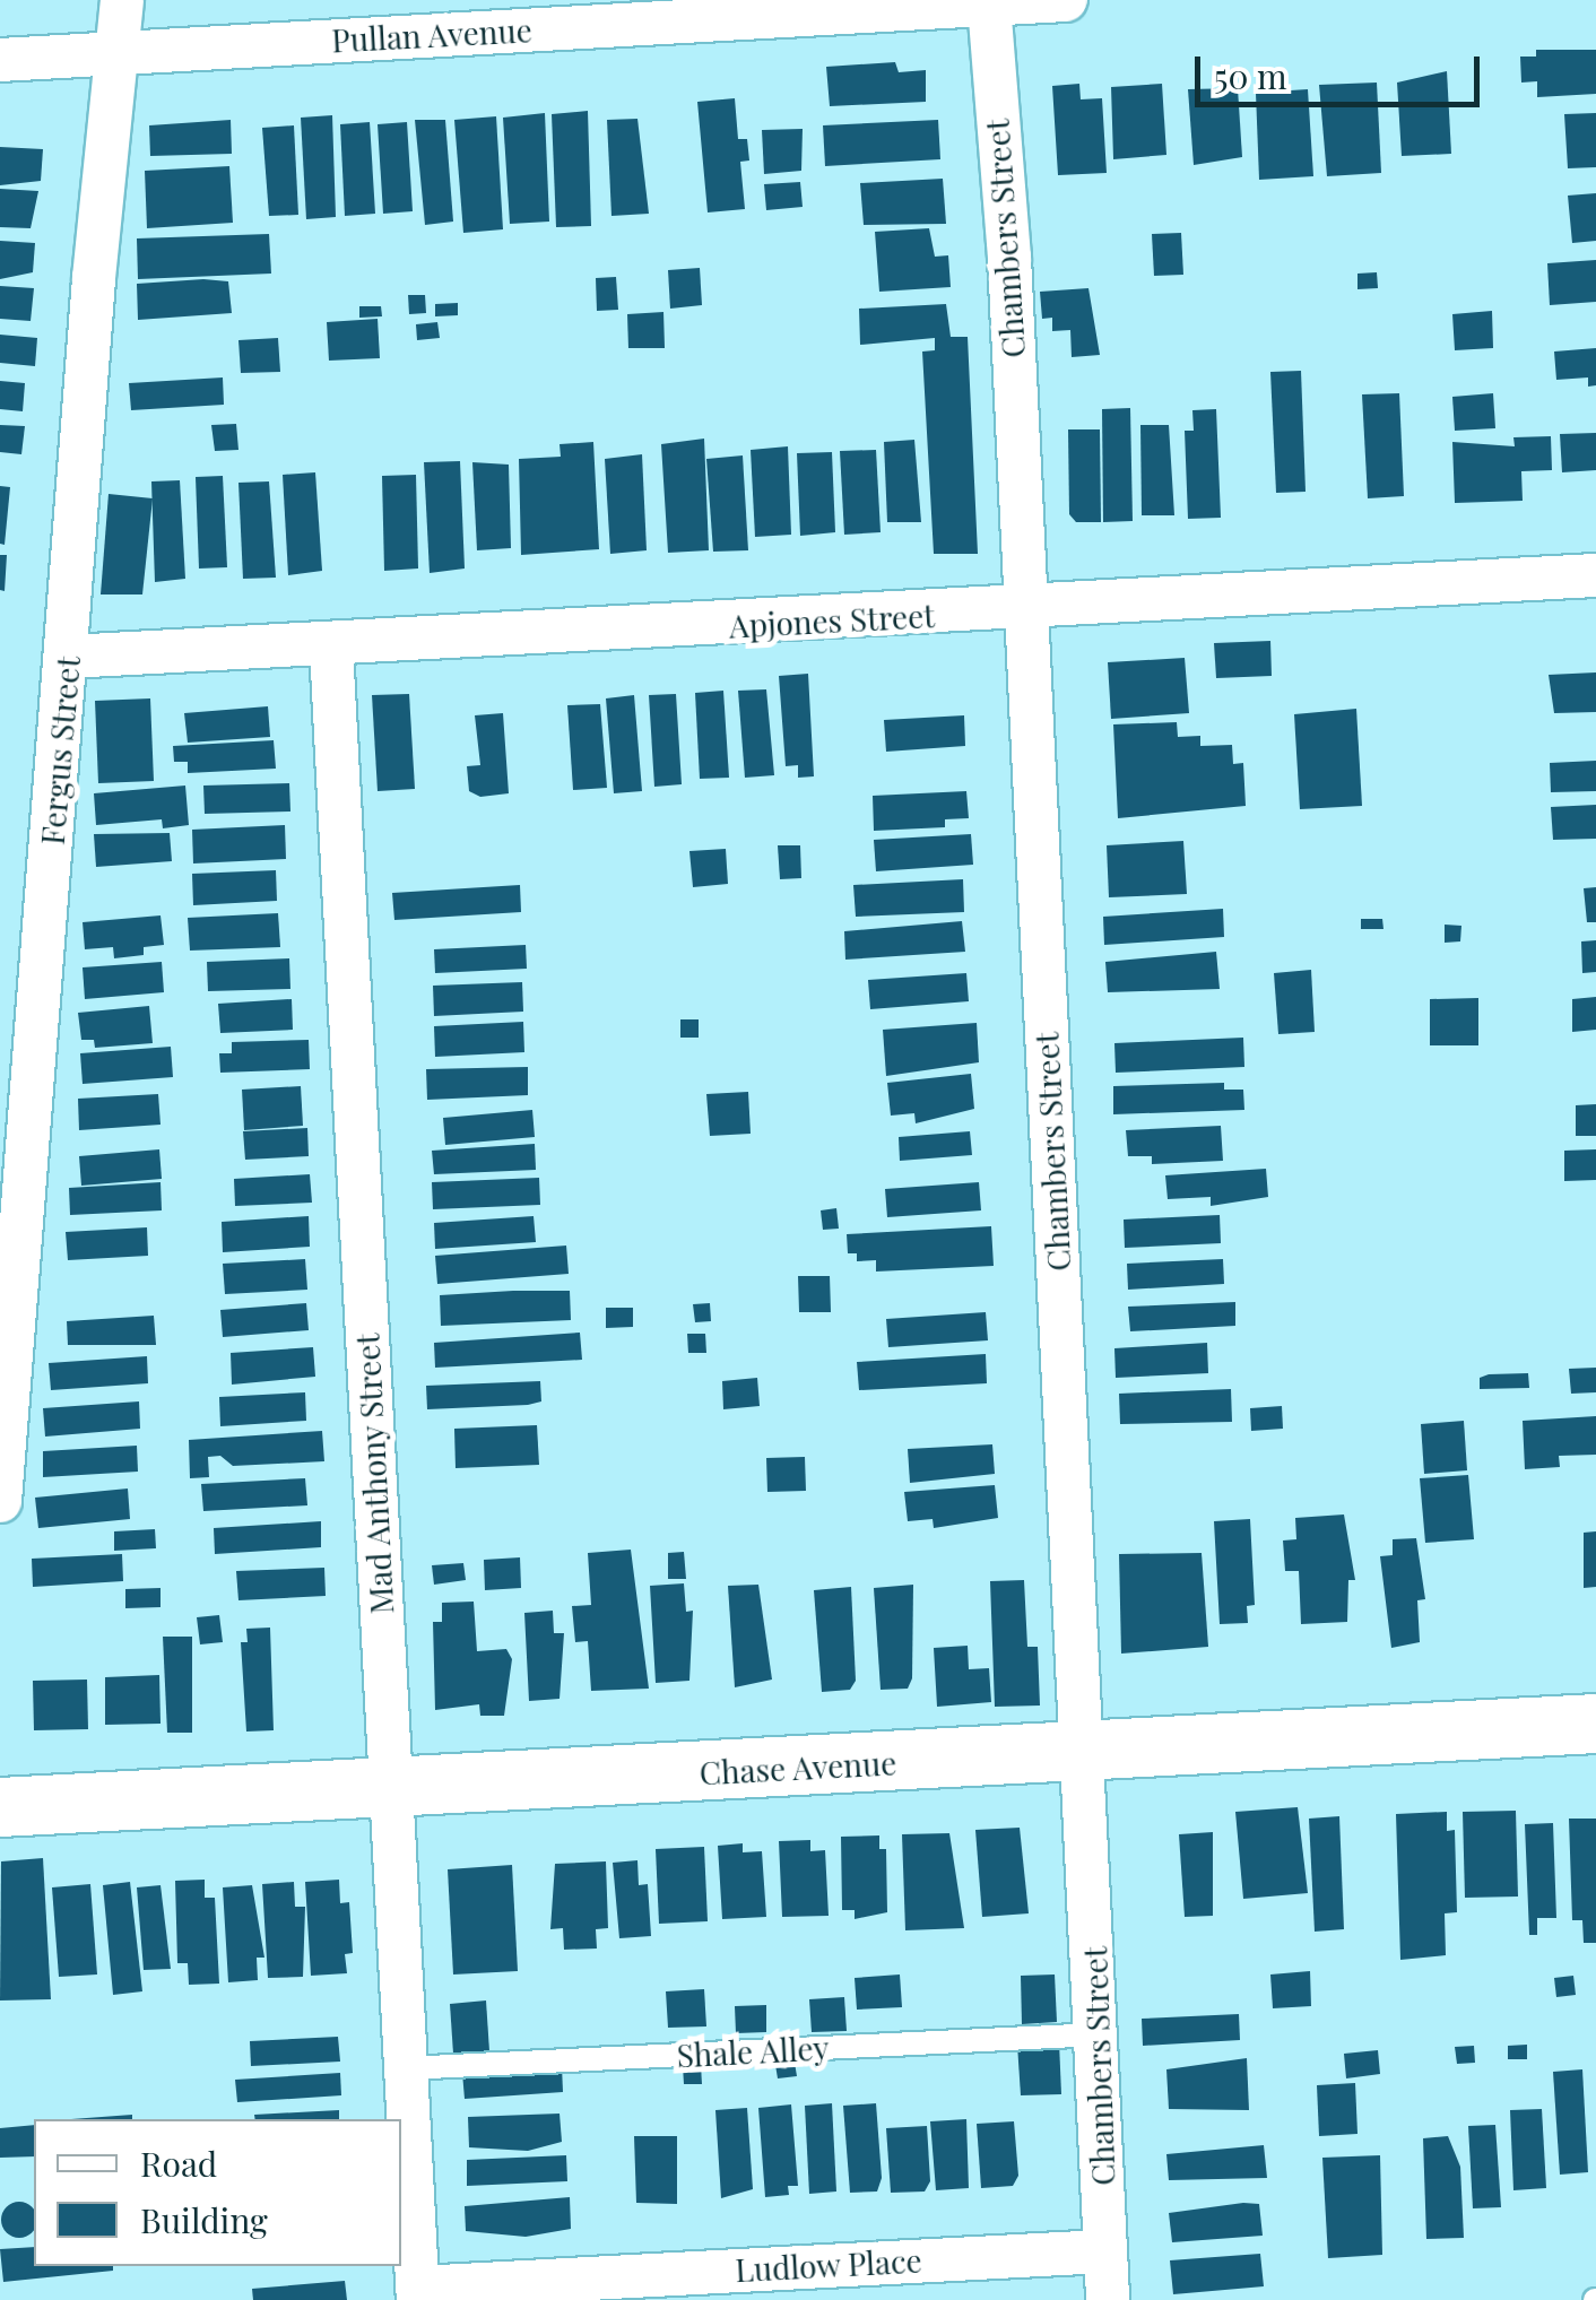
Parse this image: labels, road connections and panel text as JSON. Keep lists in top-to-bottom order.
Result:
{
  "streets": {
    "street": [
      "Pullan Avenue",
      "Chambers Street",
      "Apjones Street",
      "Fergus Street",
      "Mad Anthony Street",
      "Chase Avenue",
      "Ludlow Place"
    ],
    "lane": ["Shale Alley"]
  },
  "crossings": [
    ["Pullan Avenue", "Chambers Street"],
    ["Pullan Avenue", "Fergus Street"],
    ["Chambers Street", "Apjones Street"],
    ["Chambers Street", "Chase Avenue"],
    ["Chambers Street", "Shale Alley"],
    ["Chambers Street", "Ludlow Place"],
    ["Apjones Street", "Fergus Street"],
    ["Apjones Street", "Mad Anthony Street"],
    ["Mad Anthony Street", "Chase Avenue"],
    ["Mad Anthony Street", "Shale Alley"],
    ["Mad Anthony Street", "Ludlow Place"]
  ],
  "legend": ["Road", "Building"],
  "scale_bar": "50 m"
}
